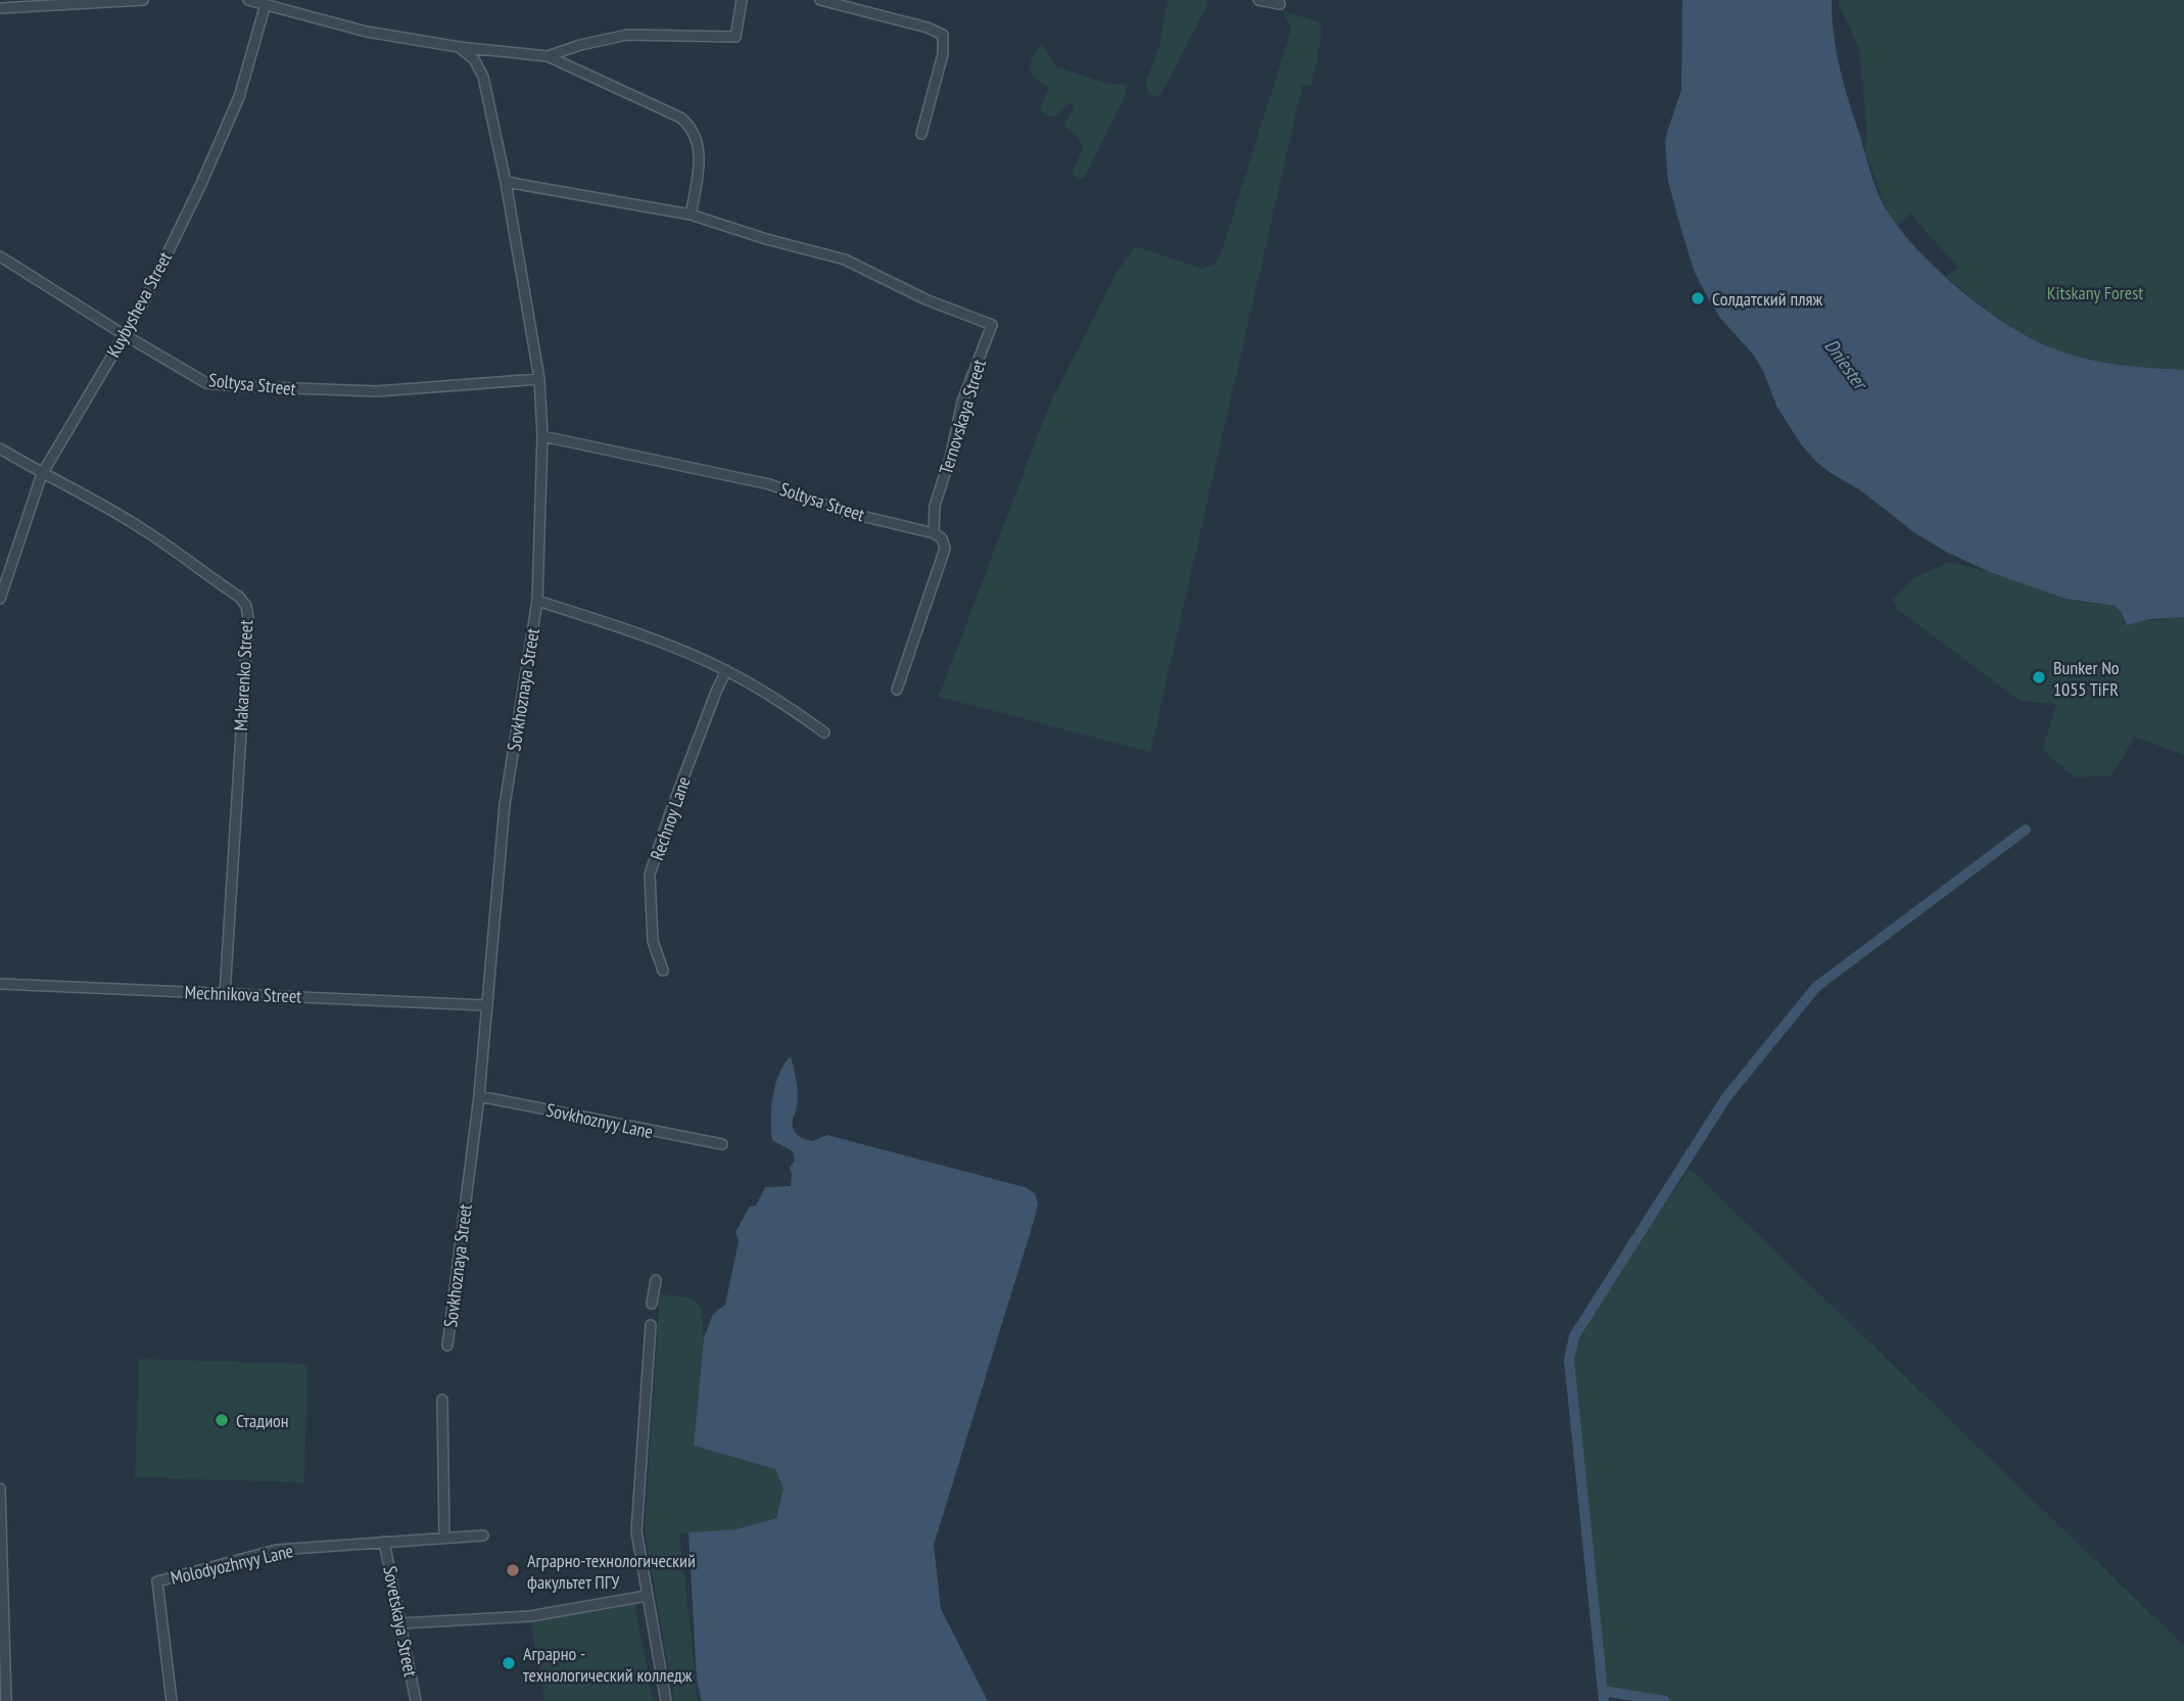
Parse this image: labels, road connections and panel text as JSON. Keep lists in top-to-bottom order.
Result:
{
  "streets": {
    "street": [
      "Kuybysheva Street",
      "Soltysa Street",
      "Ternovskaya Street",
      "Makarenko Street",
      "Sovkhoznaya Street",
      "Rechnoy Lane",
      "Mechnikova Street",
      "Sovkhoznyy Lane",
      "Molodyozhnyy Lane",
      "Sovetskaya Street"
    ]
  },
  "crossings": [
    ["Kuybysheva Street", "Soltysa Street"],
    ["Kuybysheva Street", "Makarenko Street"],
    ["Soltysa Street", "Ternovskaya Street"],
    ["Soltysa Street", "Sovkhoznaya Street"],
    ["Ternovskaya Street", "Sovkhoznaya Street"],
    ["Makarenko Street", "Mechnikova Street"],
    ["Sovkhoznaya Street", "Mechnikova Street"],
    ["Sovkhoznaya Street", "Sovkhoznyy Lane"],
    ["Molodyozhnyy Lane", "Sovetskaya Street"]
  ],
  "water": ["Dniester"],
  "parks": ["Kitskany Forest"],
  "places": [
    "Солдатский пляж",
    "Bunker No 1055 TiFR",
    "Стадион",
    "Аграрно-технологический факультет ПГУ",
    "Аграрно - технологический колледж"
  ]
}
